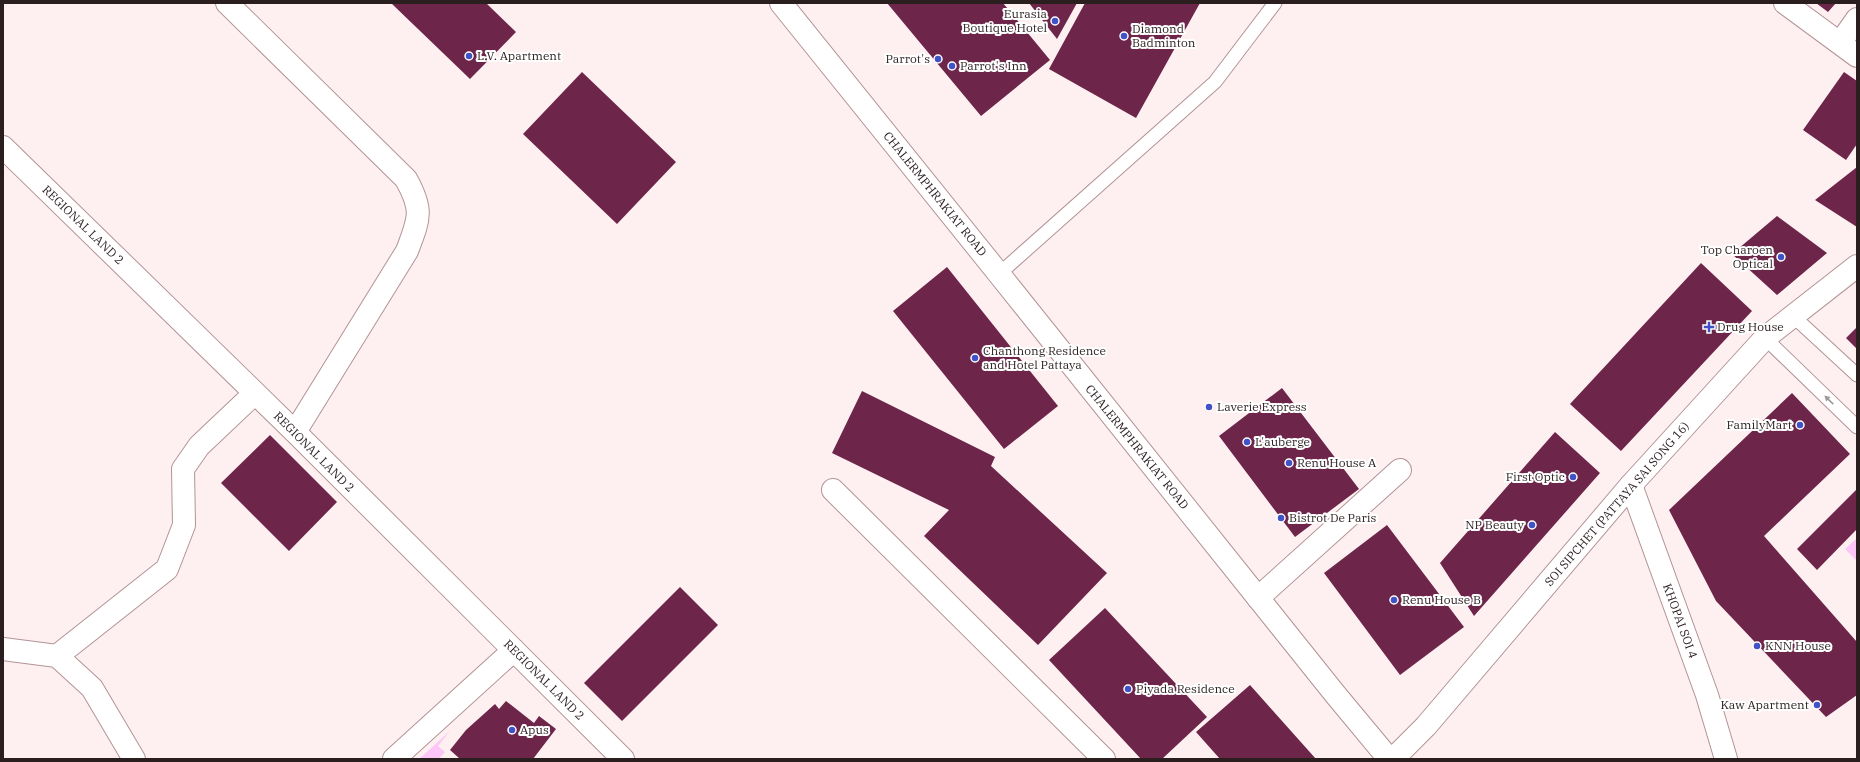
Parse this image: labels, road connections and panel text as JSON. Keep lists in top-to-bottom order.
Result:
{
  "streets": {
    "street": [
      "CHALERMPHRAKIAT ROAD",
      "REGIONAL LAND 2",
      "SOI SIPCHET (PATTAYA SAI SONG 16)",
      "KHOPAI SOI 4"
    ]
  },
  "crossings": [
    ["SOI SIPCHET (PATTAYA SAI SONG 16)", "KHOPAI SOI 4"]
  ],
  "places": {
    "other": [
      "Eurasia Boutique Hotel",
      "Diamond Badminton",
      "L.V. Apartment",
      "Parrot's",
      "Parrot's Inn",
      "Top Charoen Optical",
      "Chanthong Residence and Hotel Pattaya",
      "Laverie Express",
      "FamilyMart",
      "L'auberge",
      "Renu House A",
      "First Optic",
      "Bistrot De Paris",
      "NP Beauty",
      "Renu House B",
      "KNN House",
      "Piyada Residence",
      "Kaw Apartment",
      "Apus"
    ],
    "health": ["Drug House"]
  }
}
